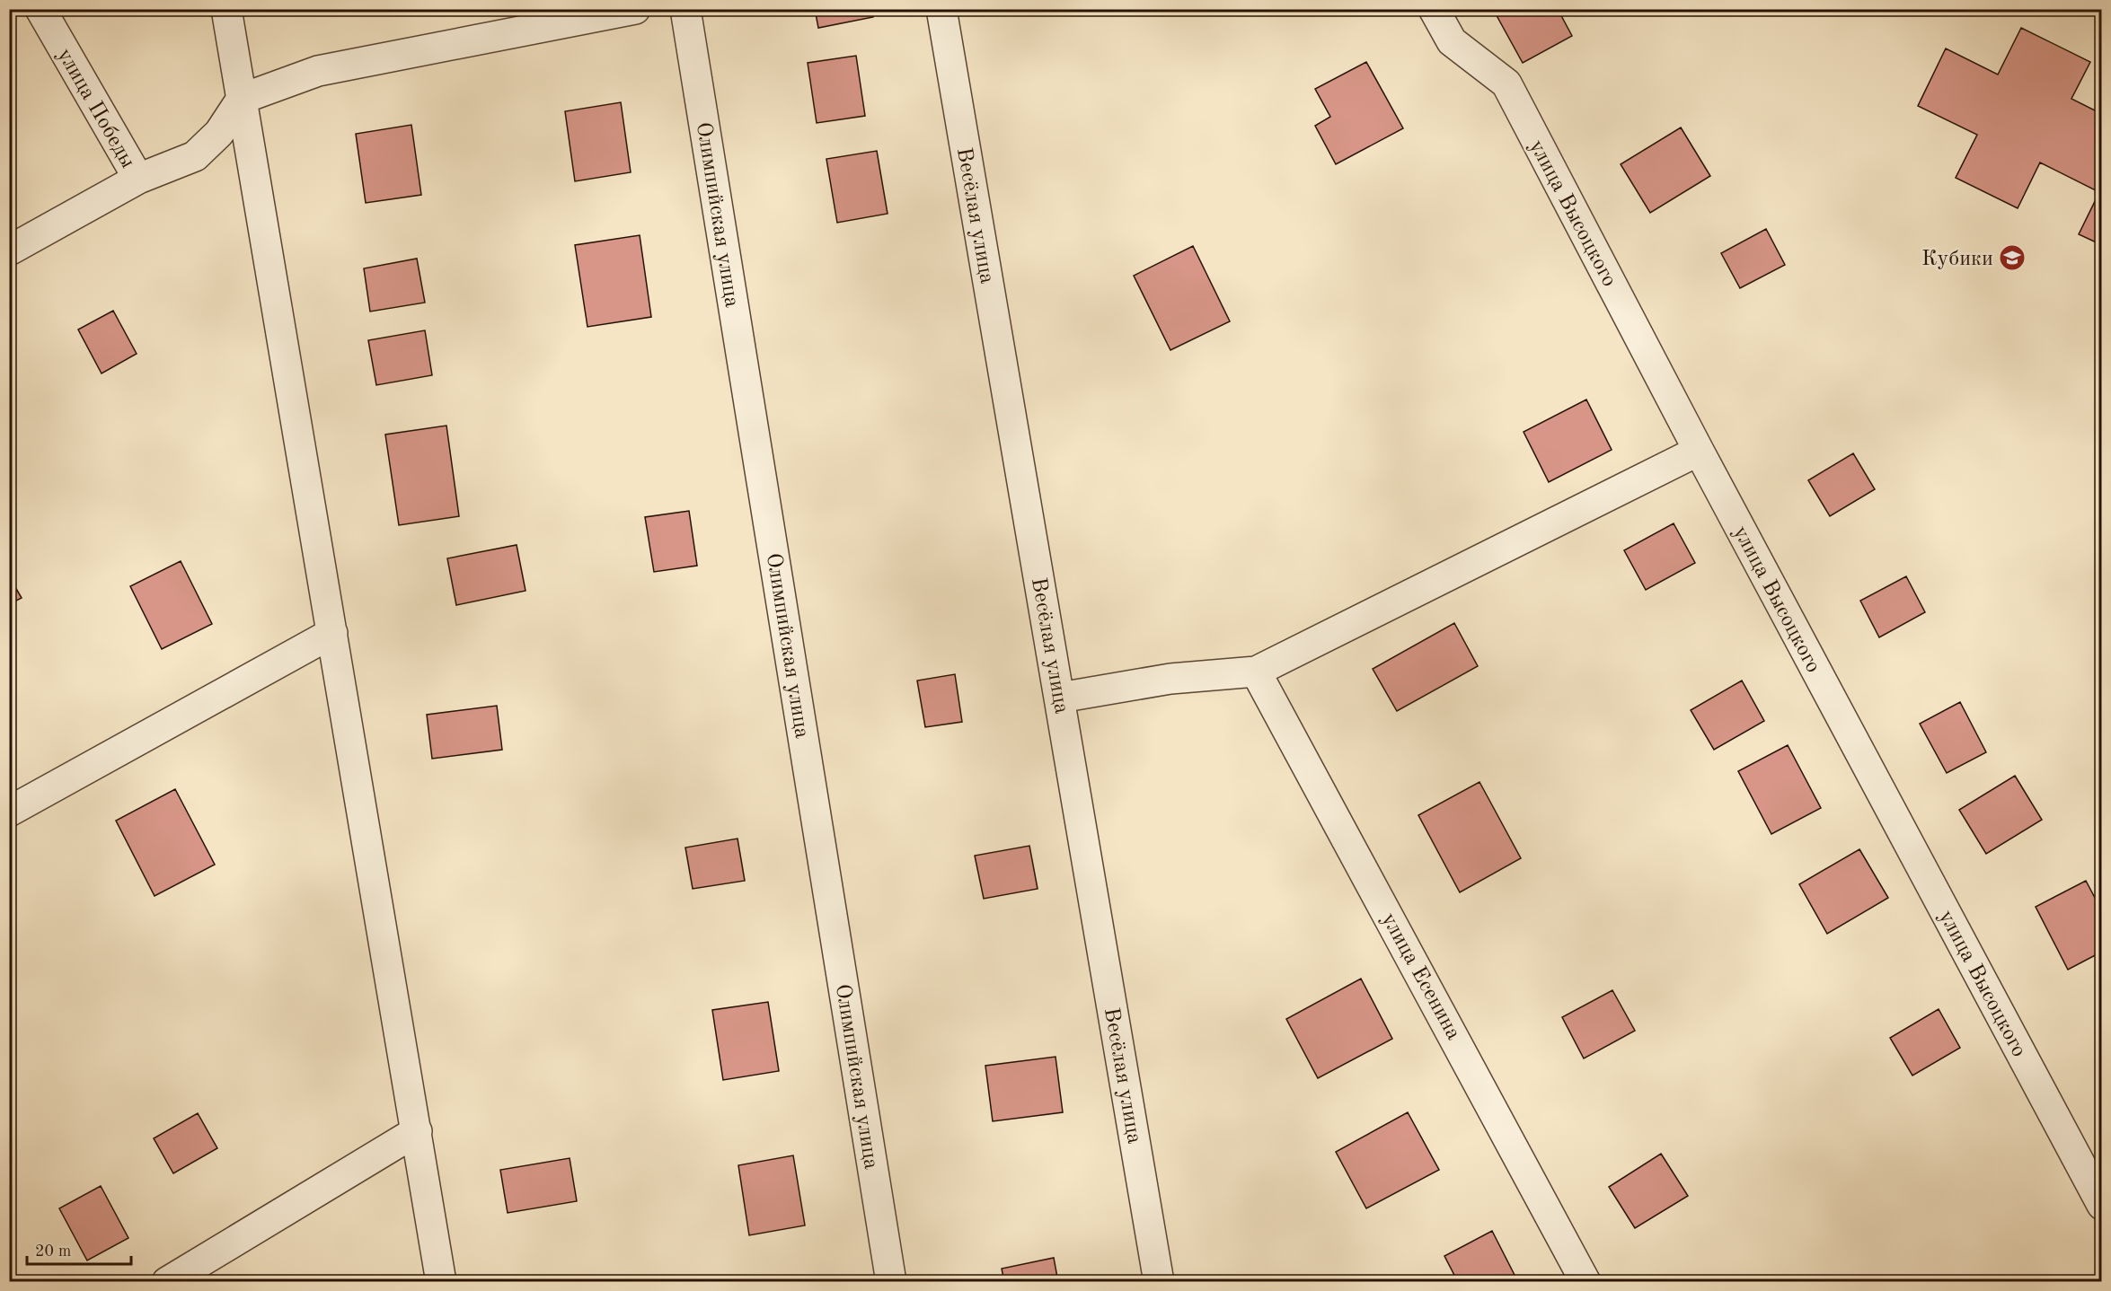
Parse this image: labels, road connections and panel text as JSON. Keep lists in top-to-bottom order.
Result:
{
  "streets": {
    "street": [
      "улица Победы",
      "улица Высоцкого",
      "Олимпийская улица",
      "Весёлая улица",
      "улица Есенина"
    ]
  },
  "places": {
    "school or university": ["Кубики"]
  },
  "scale_bar": "20 m"
}
